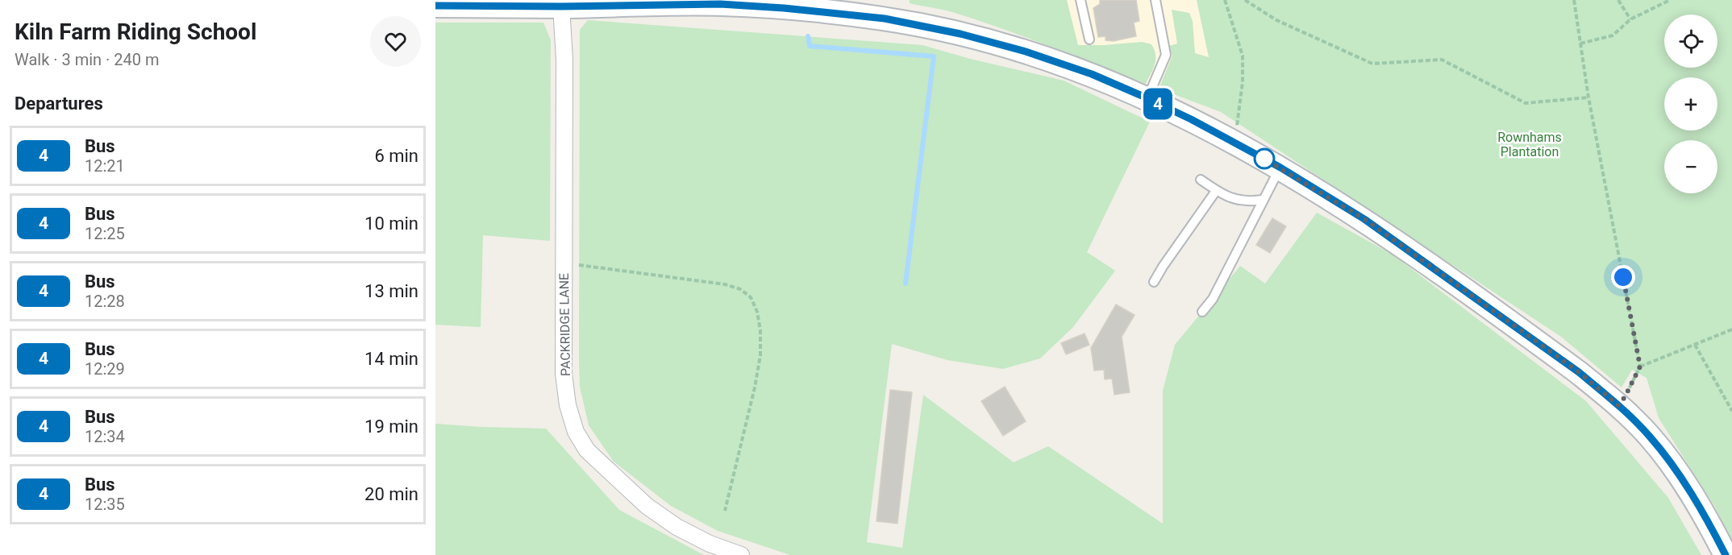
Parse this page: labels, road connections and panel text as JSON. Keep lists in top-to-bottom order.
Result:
{
  "streets": {
    "street": ["PACKRIDGE LANE"]
  },
  "parks": ["Rownhams Plantation"],
  "lines": ["bus line 4"],
  "page": {
    "heading": [
      ["Kiln Farm Riding School", "Walk · 3 min · 240 m"],
      "Departures"
    ],
    "on_map": "4",
    "map_buttons": ["+", "−"],
    "list": [
      {
        "mark": "4",
        "name": "Bus",
        "note": "12:21",
        "value": "6 min"
      },
      {
        "mark": "4",
        "name": "Bus",
        "note": "12:25",
        "value": "10 min"
      },
      {
        "mark": "4",
        "name": "Bus",
        "note": "12:28",
        "value": "13 min"
      },
      {
        "mark": "4",
        "name": "Bus",
        "note": "12:29",
        "value": "14 min"
      },
      {
        "mark": "4",
        "name": "Bus",
        "note": "12:34",
        "value": "19 min"
      },
      {
        "mark": "4",
        "name": "Bus",
        "note": "12:35",
        "value": "20 min"
      }
    ]
  }
}
